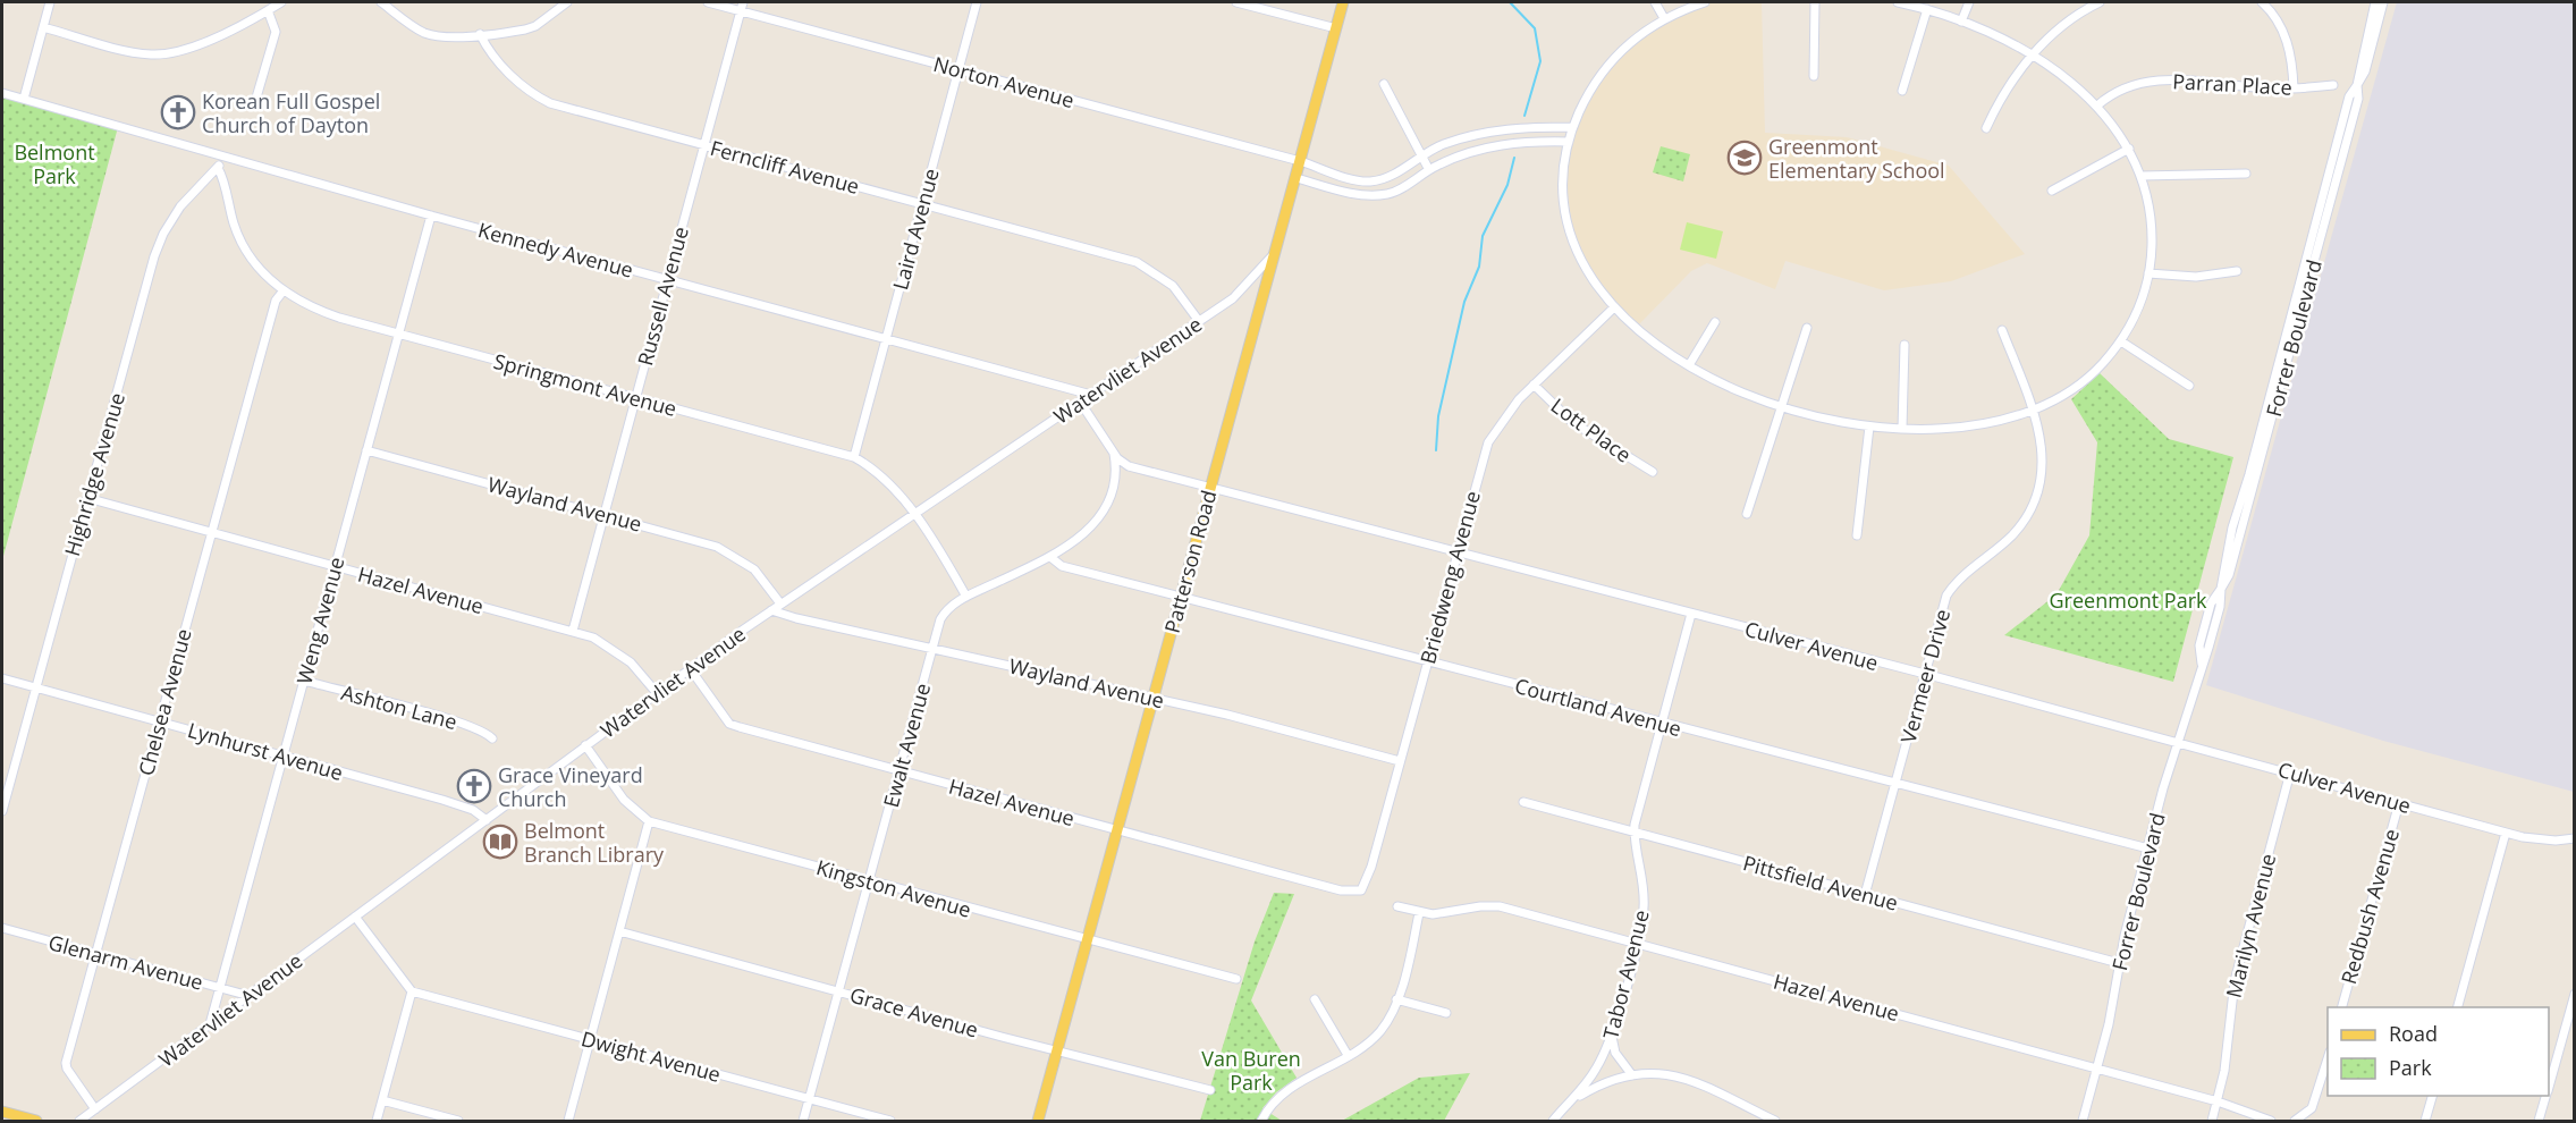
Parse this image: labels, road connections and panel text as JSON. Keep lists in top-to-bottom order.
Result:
{
  "streets": {
    "main road": ["Patterson Road"],
    "street": [
      "Norton Avenue",
      "Parran Place",
      "Ferncliff Avenue",
      "Laird Avenue",
      "Kennedy Avenue",
      "Russell Avenue",
      "Forrer Boulevard",
      "Watervliet Avenue",
      "Springmont Avenue",
      "Lott Place",
      "Highridge Avenue",
      "Wayland Avenue",
      "Briedweng Avenue",
      "Hazel Avenue",
      "Weng Avenue",
      "Culver Avenue",
      "Vermeer Drive",
      "Chelsea Avenue",
      "Ashton Lane",
      "Courtland Avenue",
      "Ewalt Avenue",
      "Lynhurst Avenue",
      "Pittsfield Avenue",
      "Kingston Avenue",
      "Redbush Avenue",
      "Marilyn Avenue",
      "Glenarm Avenue",
      "Tabor Avenue",
      "Grace Avenue",
      "Dwight Avenue"
    ]
  },
  "crossings": [
    ["Norton Avenue", "Laird Avenue"],
    ["Norton Avenue", "Russell Avenue"],
    ["Norton Avenue", "Patterson Road"],
    ["Ferncliff Avenue", "Laird Avenue"],
    ["Ferncliff Avenue", "Russell Avenue"],
    ["Ferncliff Avenue", "Watervliet Avenue"],
    ["Laird Avenue", "Kennedy Avenue"],
    ["Laird Avenue", "Springmont Avenue"],
    ["Kennedy Avenue", "Russell Avenue"],
    ["Kennedy Avenue", "Watervliet Avenue"],
    ["Kennedy Avenue", "Highridge Avenue"],
    ["Kennedy Avenue", "Weng Avenue"],
    ["Russell Avenue", "Springmont Avenue"],
    ["Russell Avenue", "Wayland Avenue"],
    ["Russell Avenue", "Hazel Avenue"],
    ["Forrer Boulevard", "Hazel Avenue"],
    ["Forrer Boulevard", "Culver Avenue"],
    ["Forrer Boulevard", "Courtland Avenue"],
    ["Forrer Boulevard", "Pittsfield Avenue"],
    ["Watervliet Avenue", "Springmont Avenue"],
    ["Watervliet Avenue", "Wayland Avenue"],
    ["Watervliet Avenue", "Patterson Road"],
    ["Watervliet Avenue", "Hazel Avenue"],
    ["Watervliet Avenue", "Weng Avenue"],
    ["Watervliet Avenue", "Culver Avenue"],
    ["Watervliet Avenue", "Chelsea Avenue"],
    ["Watervliet Avenue", "Lynhurst Avenue"],
    ["Watervliet Avenue", "Kingston Avenue"],
    ["Watervliet Avenue", "Glenarm Avenue"],
    ["Springmont Avenue", "Highridge Avenue"],
    ["Springmont Avenue", "Weng Avenue"],
    ["Springmont Avenue", "Chelsea Avenue"],
    ["Springmont Avenue", "Ewalt Avenue"],
    ["Lott Place", "Briedweng Avenue"],
    ["Highridge Avenue", "Hazel Avenue"],
    ["Highridge Avenue", "Lynhurst Avenue"],
    ["Wayland Avenue", "Patterson Road"],
    ["Wayland Avenue", "Briedweng Avenue"],
    ["Wayland Avenue", "Weng Avenue"],
    ["Wayland Avenue", "Ewalt Avenue"],
    ["Patterson Road", "Hazel Avenue"],
    ["Patterson Road", "Culver Avenue"],
    ["Patterson Road", "Courtland Avenue"],
    ["Patterson Road", "Kingston Avenue"],
    ["Patterson Road", "Grace Avenue"],
    ["Briedweng Avenue", "Hazel Avenue"],
    ["Briedweng Avenue", "Culver Avenue"],
    ["Briedweng Avenue", "Courtland Avenue"],
    ["Hazel Avenue", "Weng Avenue"],
    ["Hazel Avenue", "Chelsea Avenue"],
    ["Hazel Avenue", "Ewalt Avenue"],
    ["Hazel Avenue", "Marilyn Avenue"],
    ["Hazel Avenue", "Tabor Avenue"],
    ["Weng Avenue", "Ashton Lane"],
    ["Weng Avenue", "Lynhurst Avenue"],
    ["Weng Avenue", "Glenarm Avenue"],
    ["Culver Avenue", "Vermeer Drive"],
    ["Culver Avenue", "Ewalt Avenue"],
    ["Culver Avenue", "Redbush Avenue"],
    ["Culver Avenue", "Marilyn Avenue"],
    ["Culver Avenue", "Tabor Avenue"],
    ["Vermeer Drive", "Courtland Avenue"],
    ["Vermeer Drive", "Pittsfield Avenue"],
    ["Chelsea Avenue", "Lynhurst Avenue"],
    ["Chelsea Avenue", "Glenarm Avenue"],
    ["Courtland Avenue", "Ewalt Avenue"],
    ["Courtland Avenue", "Tabor Avenue"],
    ["Ewalt Avenue", "Kingston Avenue"],
    ["Ewalt Avenue", "Grace Avenue"],
    ["Ewalt Avenue", "Dwight Avenue"],
    ["Pittsfield Avenue", "Tabor Avenue"]
  ],
  "parks": ["Belmont Park", "Greenmont Park", "Van Buren Park"],
  "places": {
    "church": ["Korean Full Gospel Church of Dayton", "Grace Vineyard Church"],
    "school or university": ["Greenmont Elementary School"],
    "library": ["Belmont Branch Library"]
  },
  "legend": ["Road", "Park"]
}
